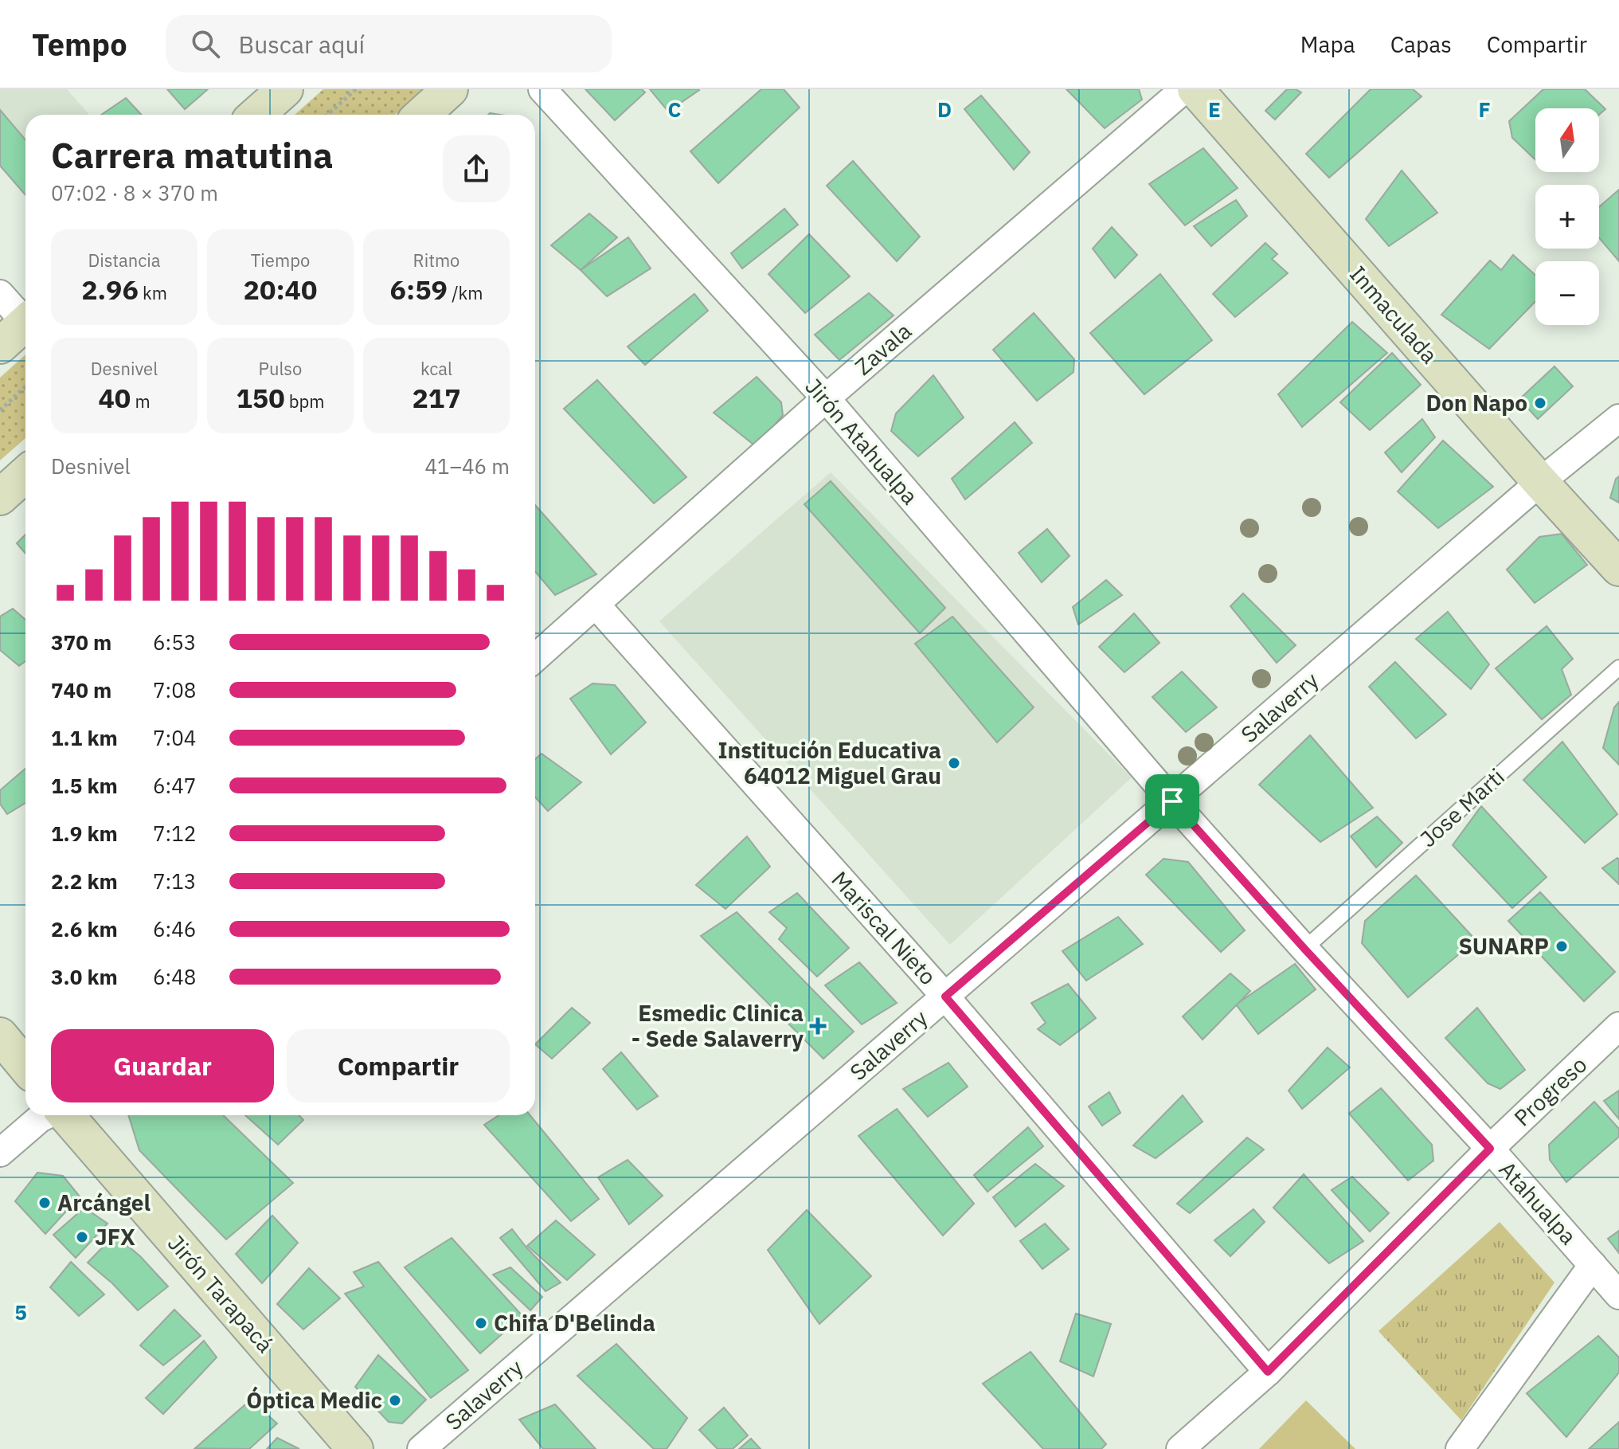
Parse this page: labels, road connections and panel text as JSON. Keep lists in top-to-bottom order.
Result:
{
  "streets": {
    "street": [
      "Inmaculada",
      "Zavala",
      "Jirón Atahualpa",
      "Salaverry",
      "Mariscal Nieto",
      "Progreso",
      "Atahualpa",
      "Jirón Tarapacá"
    ],
    "lane": ["Jose Marti"]
  },
  "crossings": [
    ["Inmaculada", "Salaverry"],
    ["Zavala", "Jirón Atahualpa"],
    ["Zavala", "Mariscal Nieto"],
    ["Jirón Atahualpa", "Salaverry"],
    ["Jirón Atahualpa", "Atahualpa"],
    ["Salaverry", "Mariscal Nieto"],
    ["Salaverry", "Atahualpa"],
    ["Jose Marti", "Atahualpa"],
    ["Mariscal Nieto", "Progreso"],
    ["Progreso", "Atahualpa"]
  ],
  "places": {
    "other": [
      "Don Napo",
      "Institución Educativa 64012 Miguel Grau",
      "SUNARP",
      "Arcángel",
      "JFX",
      "Chifa D'Belinda",
      "Óptica Medic"
    ],
    "health": ["Esmedic Clinica - Sede Salaverry"]
  },
  "north": "top",
  "page": {
    "header": "Tempo",
    "search": "Buscar aquí",
    "nav": ["Mapa", "Capas", "Compartir"],
    "map_buttons": ["+", "−"],
    "heading": ["Carrera matutina", "07:02 · 8 × 370 m"],
    "stats": [
      ["Distancia", "2.96 km"],
      ["Tiempo", "20:40"],
      ["Ritmo", "6:59 /km"],
      ["Desnivel", "40 m"],
      ["Pulso", "150 bpm"],
      ["kcal", "217"]
    ],
    "chart": ["Desnivel", "41–46 m"],
    "list": [
      {
        "name": "370 m",
        "note": "6:53"
      },
      {
        "name": "740 m",
        "note": "7:08"
      },
      {
        "name": "1.1 km",
        "note": "7:04"
      },
      {
        "name": "1.5 km",
        "note": "6:47"
      },
      {
        "name": "1.9 km",
        "note": "7:12"
      },
      {
        "name": "2.2 km",
        "note": "7:13"
      },
      {
        "name": "2.6 km",
        "note": "6:46"
      },
      {
        "name": "3.0 km",
        "note": "6:48"
      }
    ],
    "buttons": ["Guardar", "Compartir"]
  },
  "grid": {
    "columns": [
      "C",
      "D",
      "E",
      "F"
    ],
    "rows": ["5"]
  }
}
